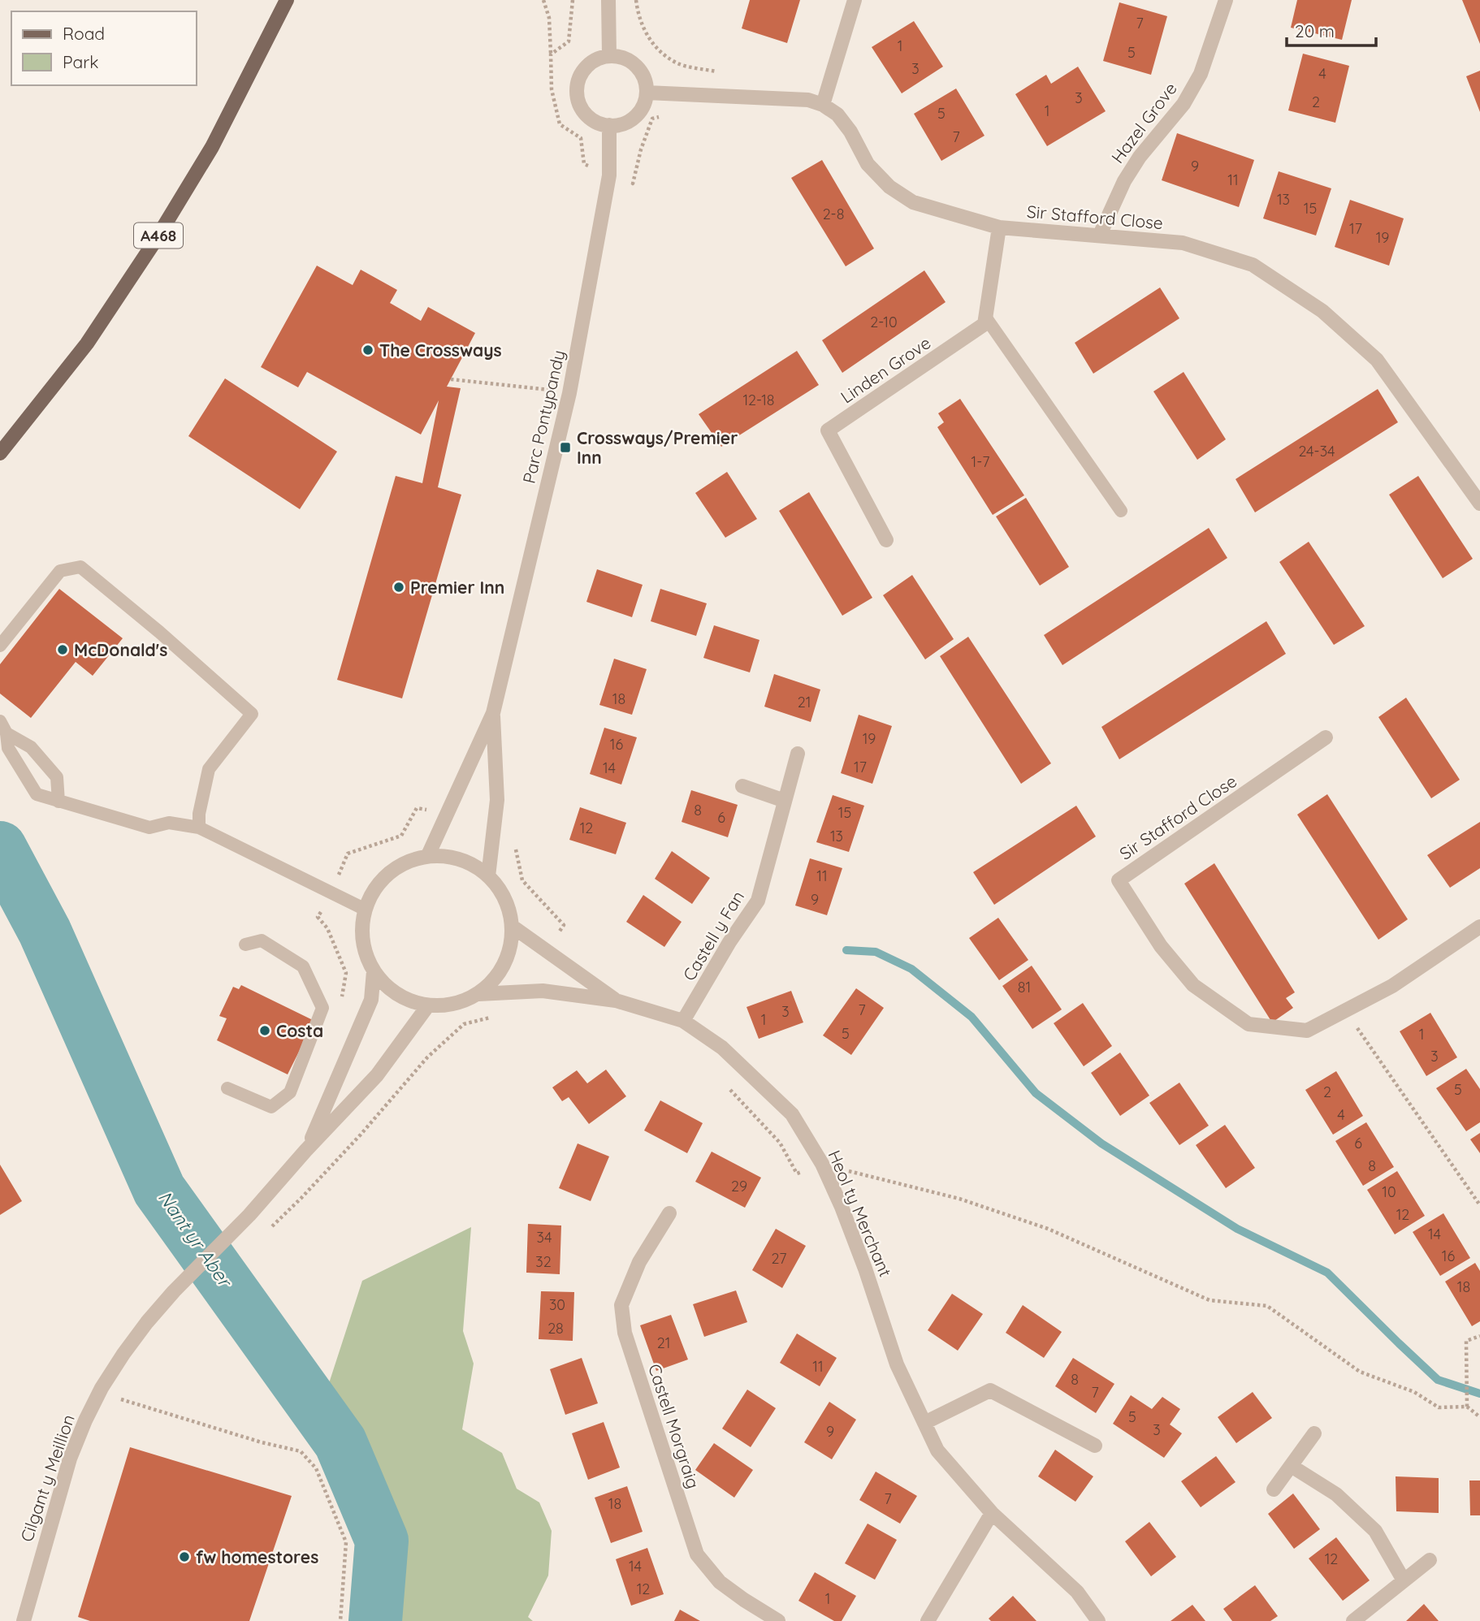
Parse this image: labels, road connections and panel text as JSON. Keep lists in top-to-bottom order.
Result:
{
  "streets": {
    "main road": ["A468"],
    "street": [
      "Hazel Grove",
      "Sir Stafford Close",
      "Linden Grove",
      "Parc Pontypandy",
      "Castell y Fan",
      "Heol ty Merchant",
      "Castell Morgraig",
      "Cilgant y Meillion"
    ]
  },
  "crossings": [
    ["Hazel Grove", "Sir Stafford Close"],
    ["Sir Stafford Close", "Parc Pontypandy"],
    ["Parc Pontypandy", "Heol ty Merchant"],
    ["Parc Pontypandy", "Cilgant y Meillion"],
    ["Castell y Fan", "Heol ty Merchant"],
    ["Heol ty Merchant", "Cilgant y Meillion"]
  ],
  "water": ["Nant yr Aber"],
  "places": {
    "other": [
      "The Crossways",
      "Premier Inn",
      "McDonald's",
      "Costa",
      "fw homestores"
    ],
    "transit": ["Crossways/Premier Inn"]
  },
  "house_numbers": [
    "7",
    "1",
    "5",
    "3",
    "4",
    "3",
    "2",
    "1",
    "5",
    "7",
    "9",
    "11",
    "13",
    "15",
    "2-8",
    "17",
    "19",
    "2-10",
    "12-18",
    "24-34",
    "1-7",
    "18",
    "21",
    "19",
    "16",
    "17",
    "14",
    "8",
    "15",
    "6",
    "12",
    "13",
    "11",
    "9",
    "81",
    "7",
    "3",
    "1",
    "5",
    "1",
    "3",
    "5",
    "2",
    "4",
    "6",
    "8",
    "29",
    "10",
    "12",
    "14",
    "34",
    "16",
    "27",
    "32",
    "18",
    "30",
    "28",
    "21",
    "11",
    "8",
    "7",
    "5",
    "3",
    "9",
    "7",
    "18",
    "12",
    "14",
    "12",
    "1"
  ],
  "legend": ["Road", "Park"],
  "scale_bar": "20 m"
}
